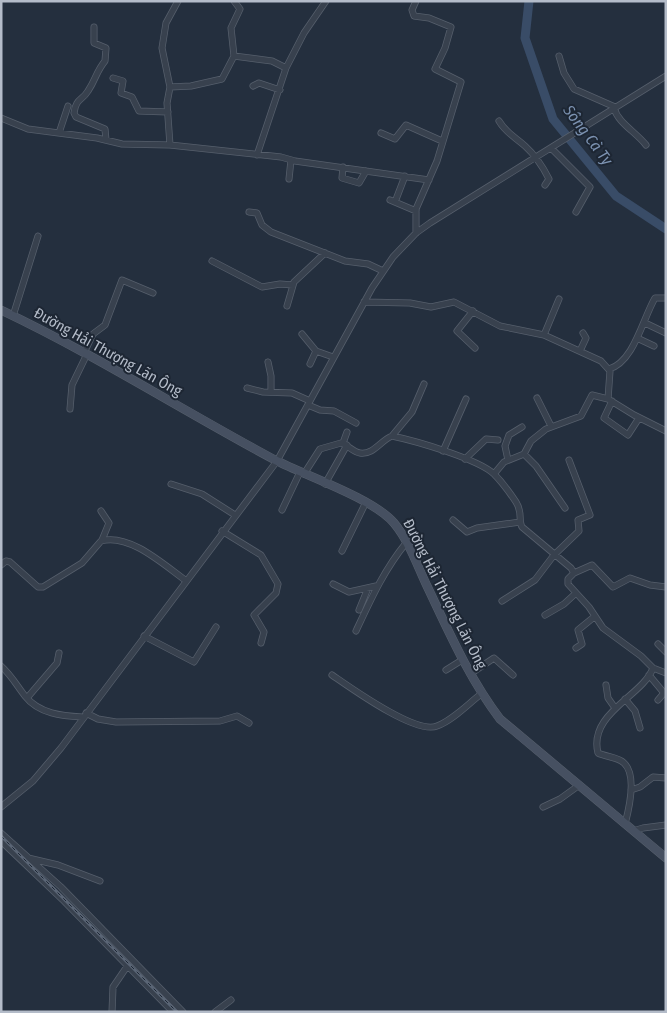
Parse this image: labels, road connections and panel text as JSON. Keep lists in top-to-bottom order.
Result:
{
  "streets": {
    "street": ["Đường Hải Thượng Lãn Ông"]
  },
  "water": ["Sông Cà Ty"]
}
